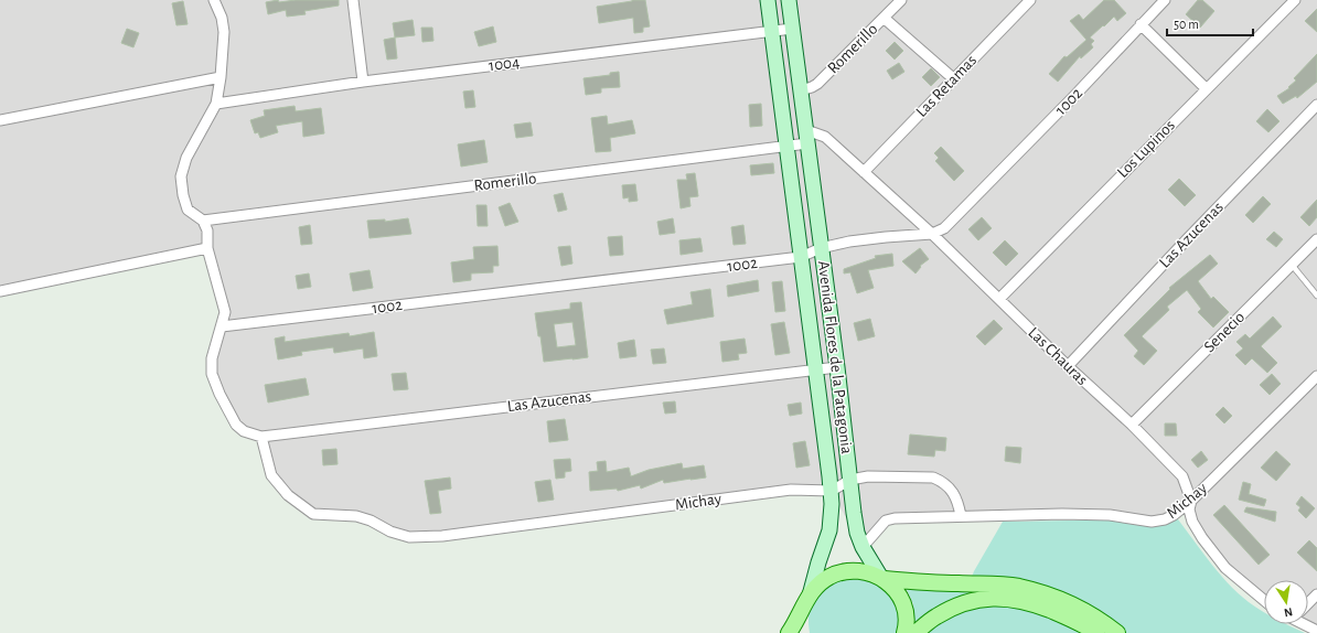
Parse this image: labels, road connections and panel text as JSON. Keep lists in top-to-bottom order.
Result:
{
  "streets": {
    "street": [
      "Romerillo",
      "1004",
      "Las Retamas",
      "1002",
      "Los Lupinos",
      "Las Azucenas",
      "Senecio",
      "Las Chauras",
      "Avenida Flores de la Patagonia",
      "Michay"
    ]
  },
  "crossings": [
    ["Romerillo", "Las Chauras"],
    ["Romerillo", "Avenida Flores de la Patagonia"],
    ["1004", "Avenida Flores de la Patagonia"],
    ["Las Retamas", "Las Chauras"],
    ["1002", "Las Chauras"],
    ["1002", "Avenida Flores de la Patagonia"],
    ["Los Lupinos", "Las Chauras"],
    ["Las Azucenas", "Las Chauras"],
    ["Las Azucenas", "Avenida Flores de la Patagonia"],
    ["Las Azucenas", "Michay"],
    ["Senecio", "Las Chauras"],
    ["Las Chauras", "Avenida Flores de la Patagonia"],
    ["Las Chauras", "Michay"],
    ["Avenida Flores de la Patagonia", "Michay"]
  ],
  "scale_bar": "50 m",
  "north": "bottom"
}
